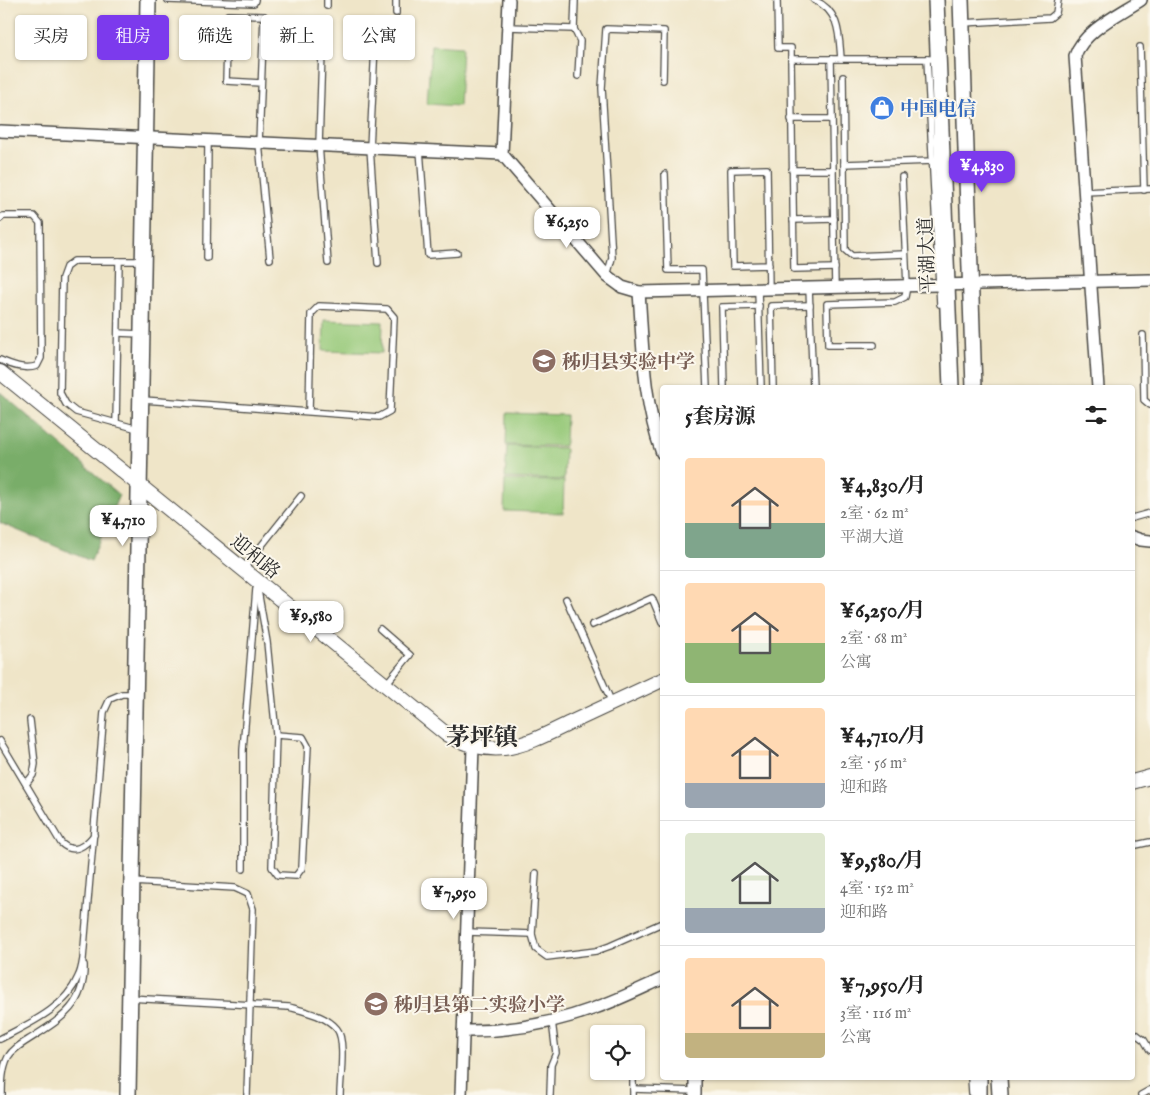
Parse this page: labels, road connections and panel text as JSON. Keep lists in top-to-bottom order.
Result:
{
  "streets": {
    "main road": ["平湖大道"],
    "street": ["迎和路"]
  },
  "districts": ["茅坪镇"],
  "places": {
    "shop": ["中国电信"],
    "school or university": ["秭归县实验中学", "秭归县第二实验小学"]
  },
  "page": {
    "chip": [
      "买房",
      "租房",
      "筛选",
      "新上",
      "公寓"
    ],
    "price": [
      "¥4,830",
      "¥6,250",
      "¥4,710",
      "¥9,580",
      "¥7,950"
    ],
    "heading": "5套房源",
    "list": [
      {
        "name": "¥4,830/月",
        "note": "2室 · 62 m² · 平湖大道"
      },
      {
        "name": "¥6,250/月",
        "note": "2室 · 68 m² · 公寓"
      },
      {
        "name": "¥4,710/月",
        "note": "2室 · 56 m² · 迎和路"
      },
      {
        "name": "¥9,580/月",
        "note": "4室 · 152 m² · 迎和路"
      },
      {
        "name": "¥7,950/月",
        "note": "3室 · 116 m² · 公寓"
      }
    ]
  }
}
